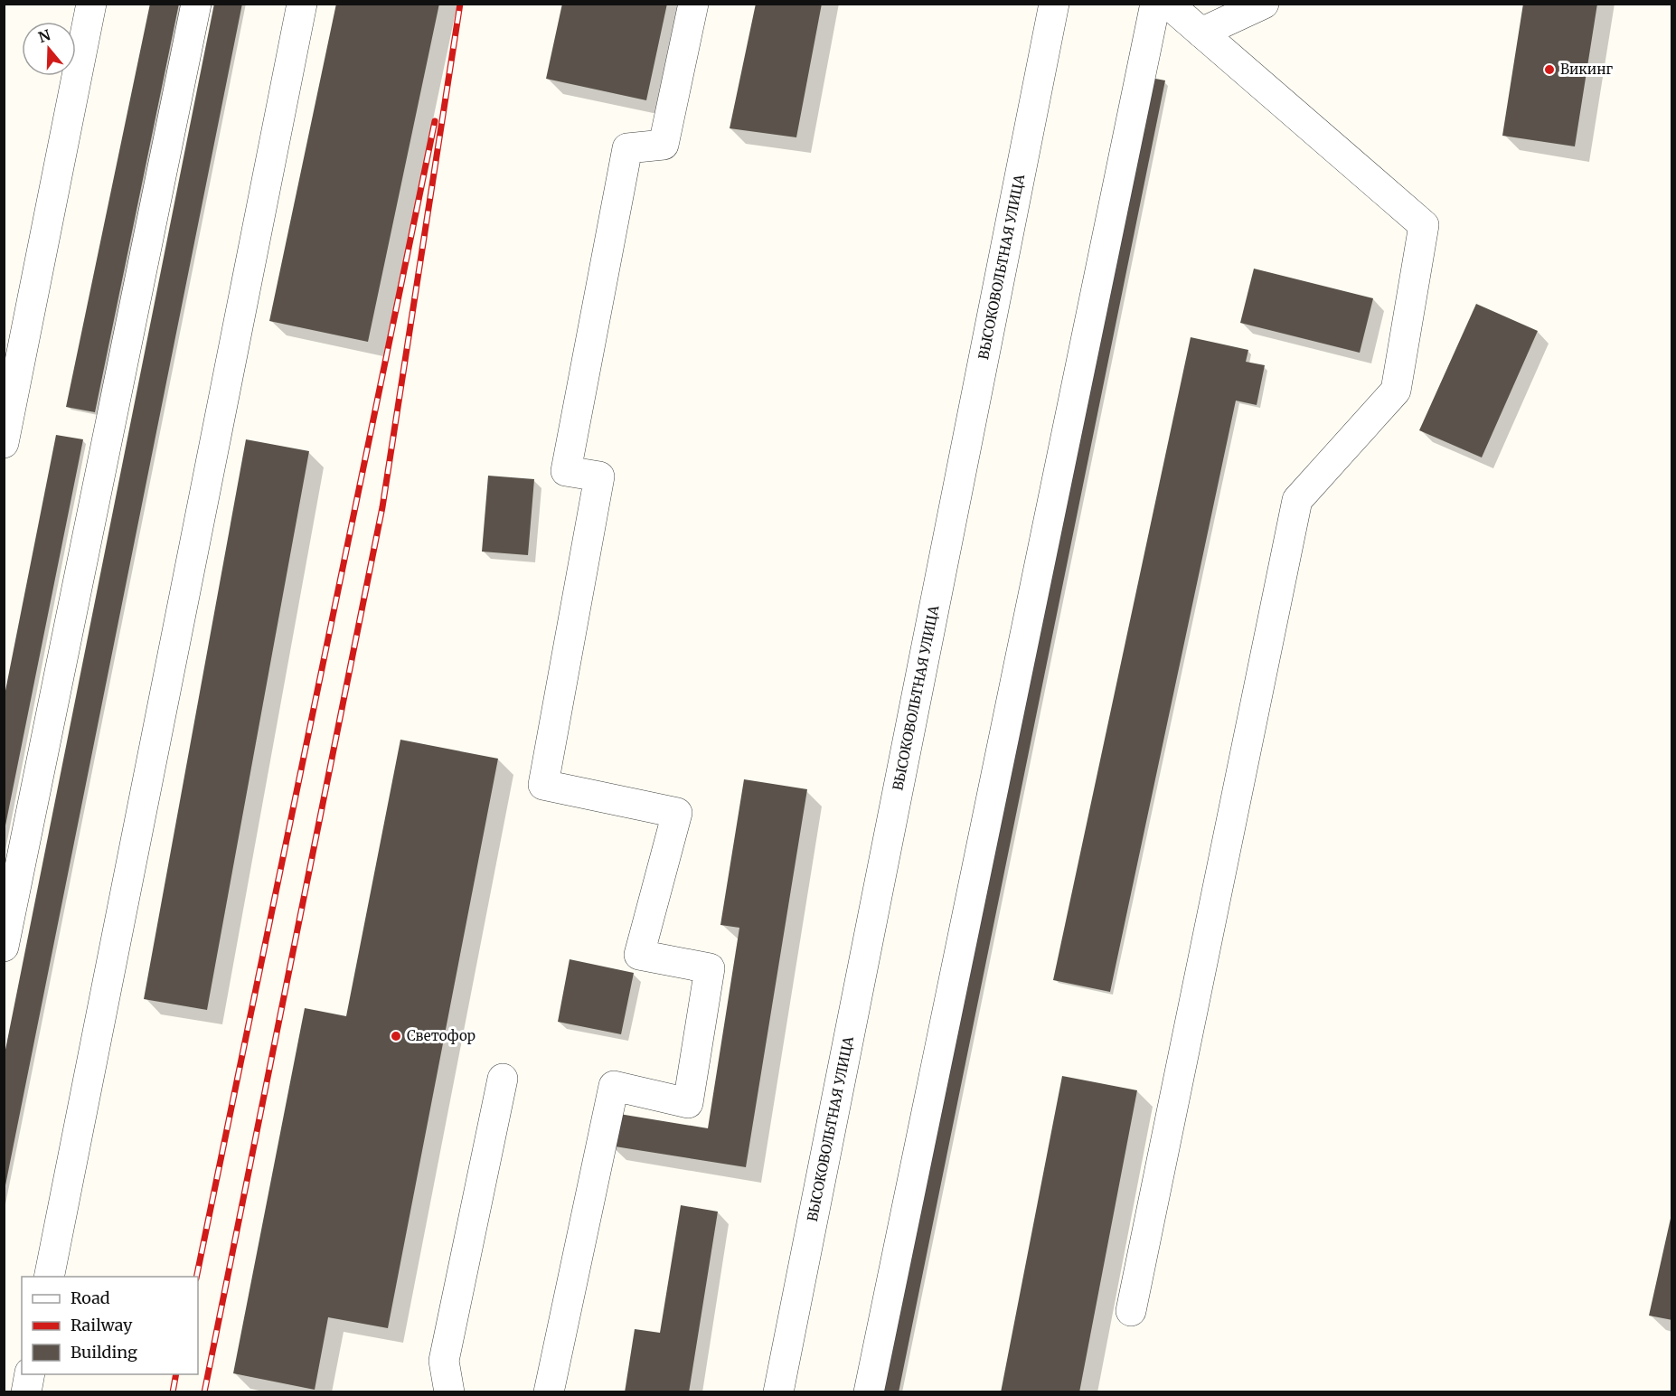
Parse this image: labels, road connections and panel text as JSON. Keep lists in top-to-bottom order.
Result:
{
  "streets": {
    "street": ["ВЫСОКОВОЛЬТНАЯ УЛИЦА"]
  },
  "places": ["Викинг", "Светофор"],
  "legend": ["Road", "Railway", "Building"],
  "north": "top"
}
